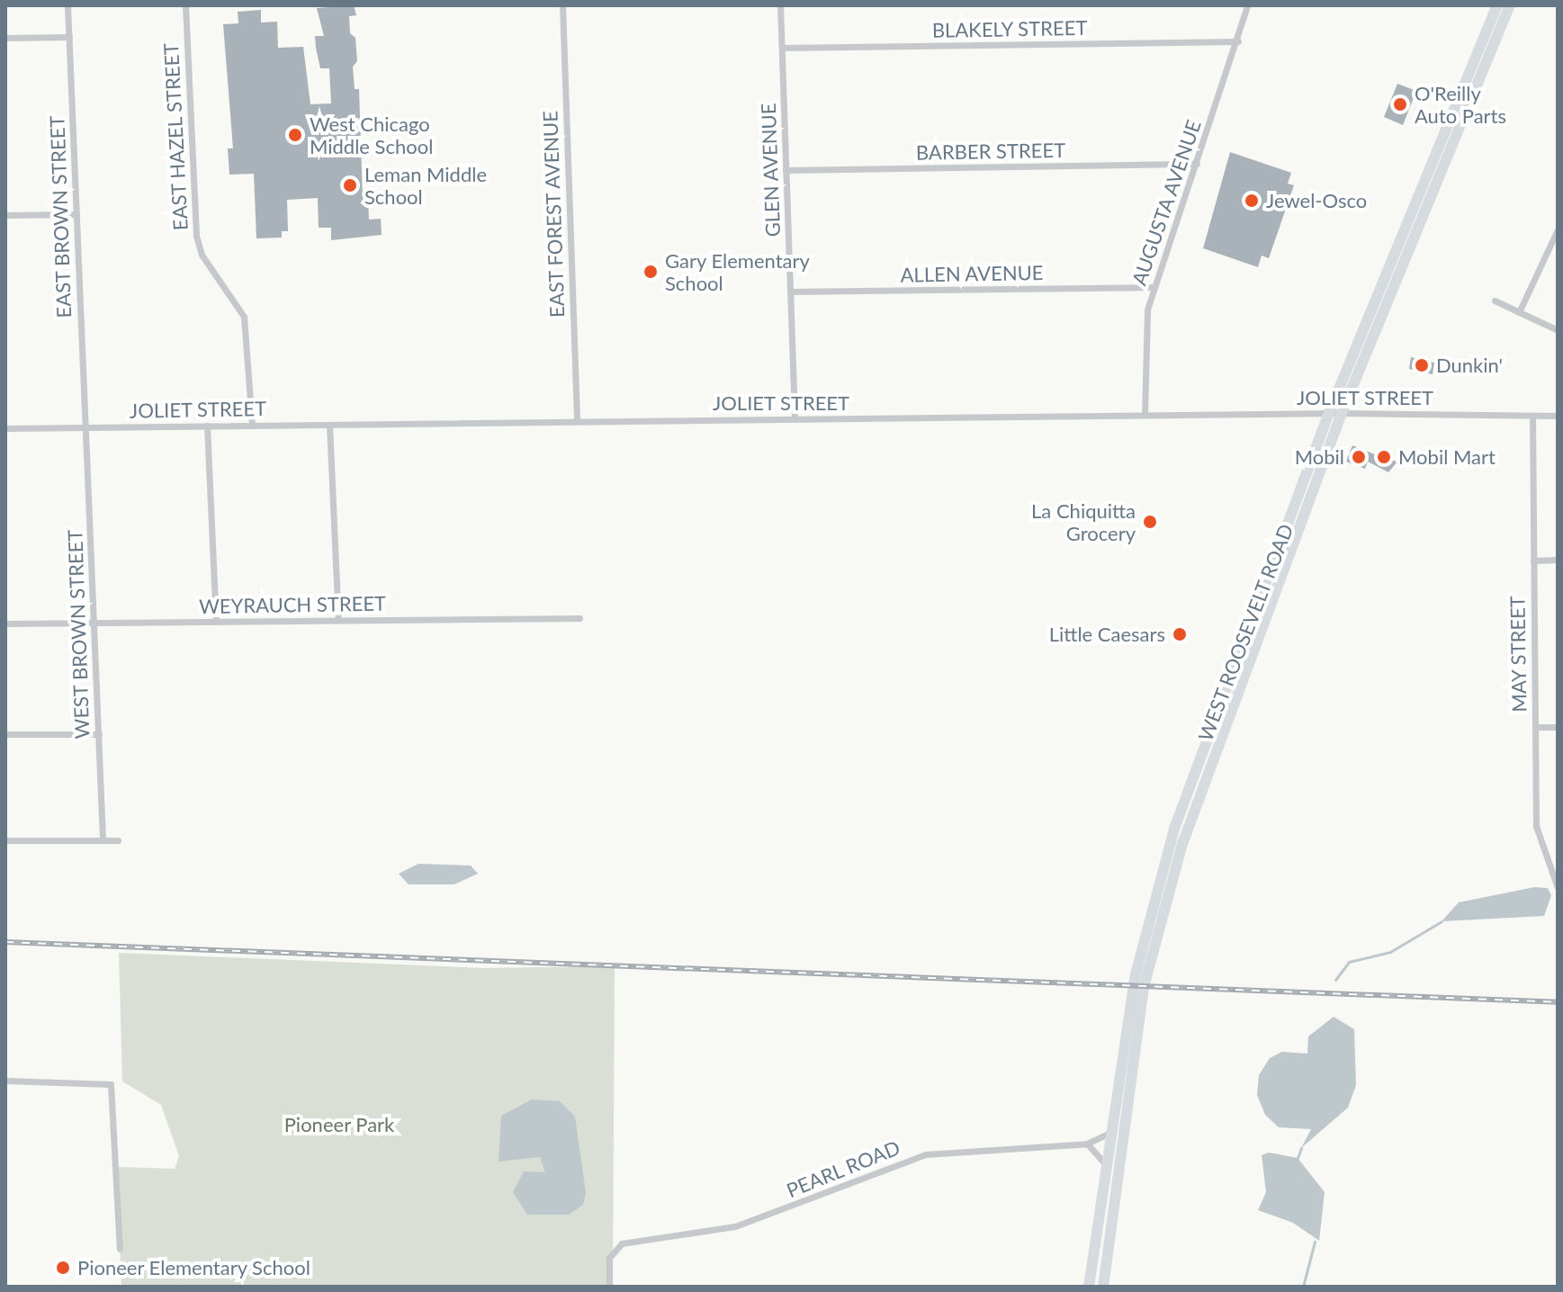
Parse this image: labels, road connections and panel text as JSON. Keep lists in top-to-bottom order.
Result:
{
  "streets": {
    "main road": ["WEST ROOSEVELT ROAD"],
    "street": [
      "BLAKELY STREET",
      "EAST HAZEL STREET",
      "BARBER STREET",
      "GLEN AVENUE",
      "AUGUSTA AVENUE",
      "EAST FOREST AVENUE",
      "EAST BROWN STREET",
      "ALLEN AVENUE",
      "JOLIET STREET",
      "WEYRAUCH STREET",
      "WEST BROWN STREET",
      "MAY STREET",
      "PEARL ROAD"
    ]
  },
  "crossings": [
    ["BLAKELY STREET", "GLEN AVENUE"],
    ["BLAKELY STREET", "AUGUSTA AVENUE"],
    ["EAST HAZEL STREET", "JOLIET STREET"],
    ["BARBER STREET", "GLEN AVENUE"],
    ["BARBER STREET", "AUGUSTA AVENUE"],
    ["GLEN AVENUE", "ALLEN AVENUE"],
    ["GLEN AVENUE", "JOLIET STREET"],
    ["AUGUSTA AVENUE", "ALLEN AVENUE"],
    ["AUGUSTA AVENUE", "JOLIET STREET"],
    ["EAST FOREST AVENUE", "JOLIET STREET"],
    ["EAST BROWN STREET", "JOLIET STREET"],
    ["EAST BROWN STREET", "WEST BROWN STREET"],
    ["JOLIET STREET", "WEST ROOSEVELT ROAD"],
    ["JOLIET STREET", "WEST BROWN STREET"],
    ["JOLIET STREET", "MAY STREET"],
    ["WEYRAUCH STREET", "WEST BROWN STREET"],
    ["WEST ROOSEVELT ROAD", "PEARL ROAD"]
  ],
  "parks": ["Pioneer Park"],
  "places": [
    "O'Reilly Auto Parts",
    "West Chicago Middle School",
    "Leman Middle School",
    "Jewel-Osco",
    "Gary Elementary School",
    "Dunkin'",
    "Mobil",
    "Mobil Mart",
    "La Chiquitta Grocery",
    "Little Caesars",
    "Pioneer Elementary School"
  ]
}
